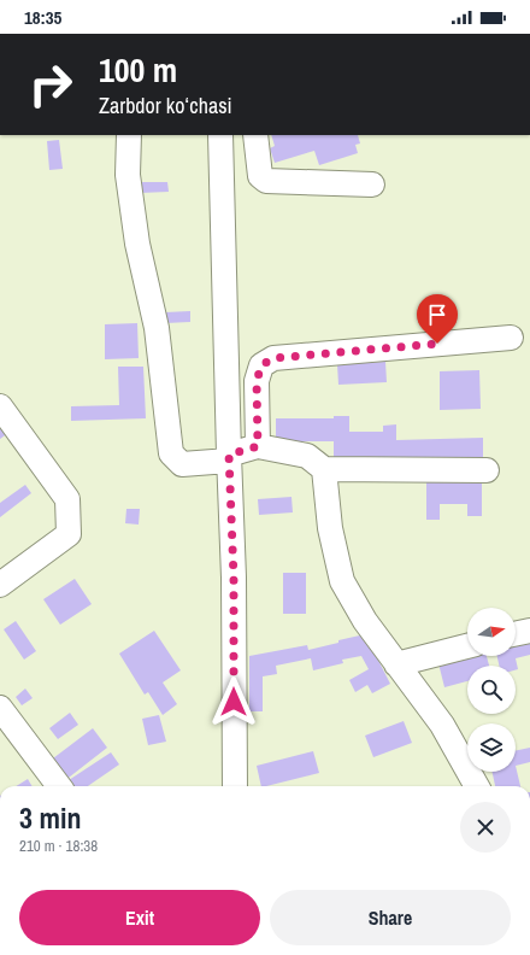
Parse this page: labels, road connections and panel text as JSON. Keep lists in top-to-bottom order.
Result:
{
  "north": "right",
  "page": {
    "status": "18:35",
    "turn": ["100 m", "Zarbdor koʻchasi"],
    "heading": ["3 min", "210 m · 18:38"],
    "buttons": ["Exit", "Share"]
  }
}
